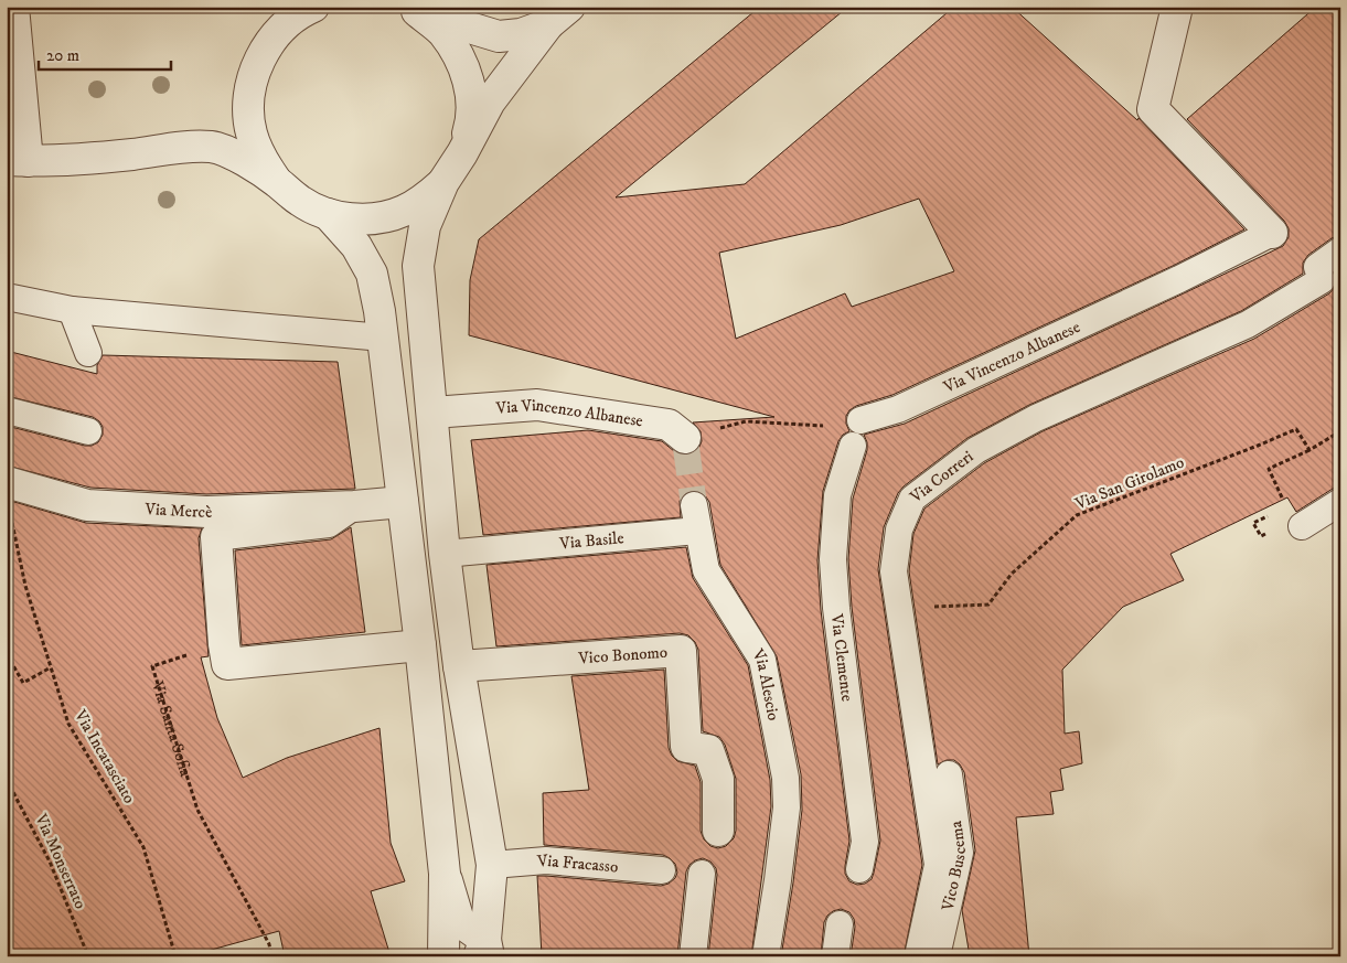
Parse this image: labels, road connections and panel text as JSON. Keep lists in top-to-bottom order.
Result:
{
  "streets": {
    "street": [
      "Via Vincenzo Albanese",
      "Via Correri",
      "Via Mercè",
      "Via Basile",
      "Vico Bonomo",
      "Via Clemente",
      "Via Alescio",
      "Via Fracasso",
      "Vico Buscema"
    ],
    "path": [
      "Via San Girolamo",
      "Via Santa Sofia",
      "Via Incatasciato",
      "Via Monserrato"
    ]
  },
  "crossings": [
    ["Via Correri", "Via San Girolamo"],
    ["Via Basile", "Via Alescio"]
  ],
  "scale_bar": "20 m"
}
